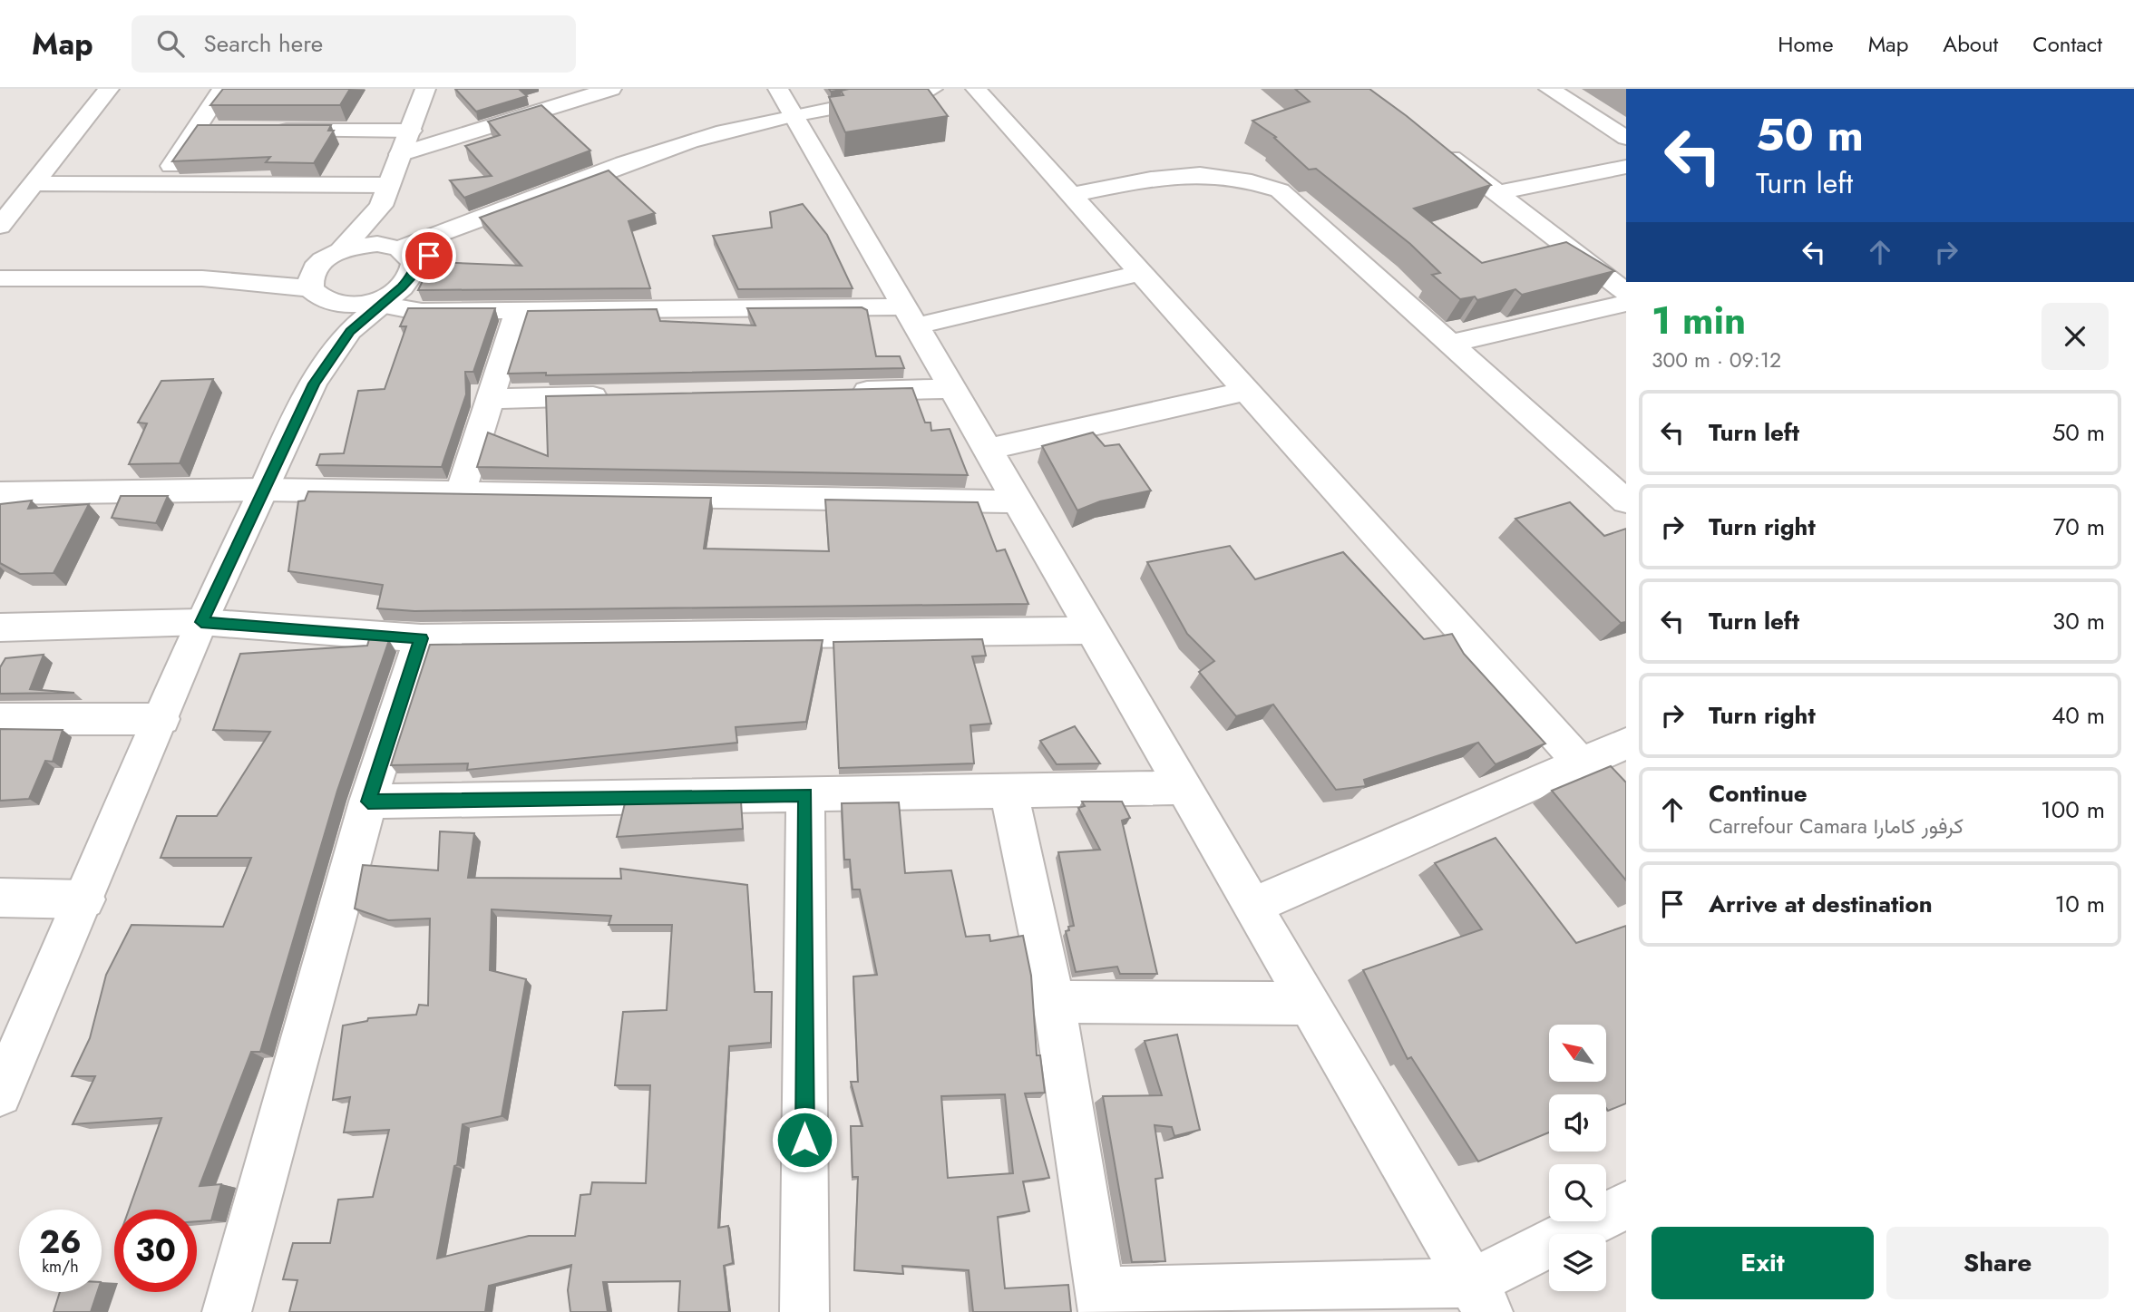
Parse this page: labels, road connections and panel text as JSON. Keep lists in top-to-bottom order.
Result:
{
  "north": "top left",
  "page": {
    "header": "Map",
    "search": "Search here",
    "nav": [
      "Home",
      "Map",
      "About",
      "Contact"
    ],
    "turn": ["50 m", "Turn left"],
    "heading": ["1 min", "300 m · 09:12"],
    "list": [
      {
        "name": "Turn left",
        "value": "50 m"
      },
      {
        "name": "Turn right",
        "value": "70 m"
      },
      {
        "name": "Turn left",
        "value": "30 m"
      },
      {
        "name": "Turn right",
        "value": "40 m"
      },
      {
        "name": "Continue",
        "note": "Carrefour Camara كرفور كامارا",
        "value": "100 m"
      },
      {
        "name": "Arrive at destination",
        "value": "10 m"
      }
    ],
    "speed": "26 km/h",
    "limit": "30",
    "buttons": ["Exit", "Share"]
  }
}
